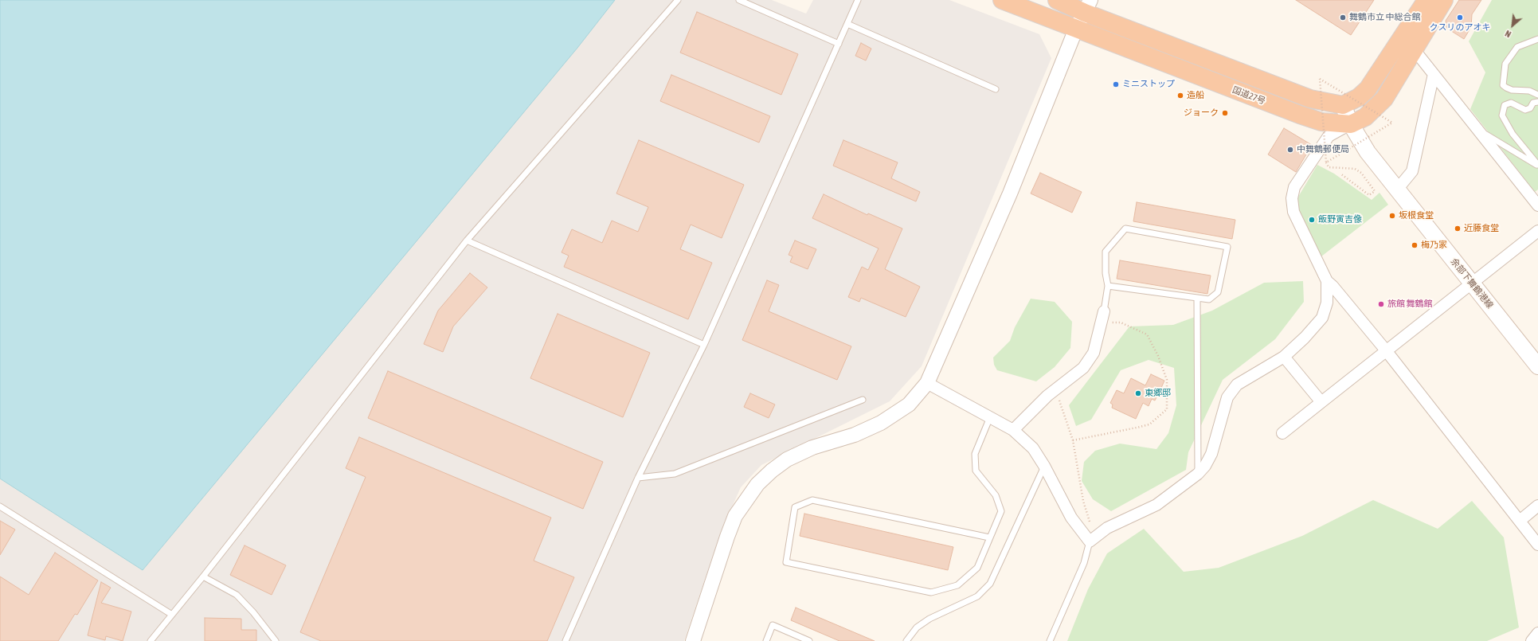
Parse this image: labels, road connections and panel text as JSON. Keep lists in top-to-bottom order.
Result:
{
  "streets": {
    "highway": ["国道27号"],
    "main road": ["余部下舞鶴港線"]
  },
  "crossings": [
    ["国道27号", "余部下舞鶴港線"]
  ],
  "places": [
    "舞鶴市立 中総合館",
    "クスリのアオキ",
    "ミニストップ",
    "造船",
    "ジョーク",
    "中舞鶴郵便局",
    "坂根食堂",
    "飯野寅吉像",
    "近藤食堂",
    "梅乃家",
    "旅館 舞鶴館",
    "東郷邸"
  ],
  "north": "bottom left"
}
